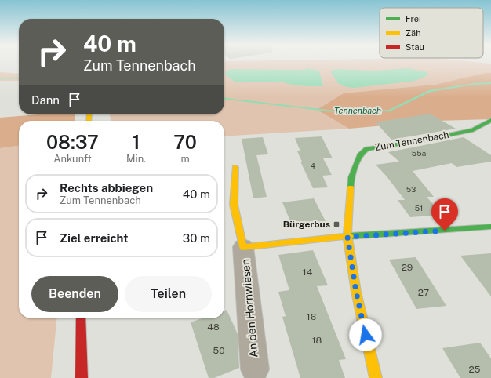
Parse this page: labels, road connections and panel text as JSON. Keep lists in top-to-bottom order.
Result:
{
  "streets": {
    "street": ["Zum Tennenbach", "An den Hornwiesen"]
  },
  "crossings": [
    ["Zum Tennenbach", "An den Hornwiesen"]
  ],
  "water": ["Tennenbach"],
  "places": {
    "transit": ["Bürgerbus"]
  },
  "house_numbers": [
    "55a",
    "4",
    "53",
    "51",
    "29",
    "14",
    "27",
    "16",
    "48",
    "18",
    "50",
    "25"
  ],
  "legend": ["Frei", "Zäh", "Stau"],
  "page": {
    "turn": ["40 m", "Zum Tennenbach"],
    "then": "Dann",
    "eta": [
      "08:37",
      "Ankunft",
      "1",
      "Min.",
      "70",
      "m"
    ],
    "list": [
      {
        "name": "Rechts abbiegen",
        "note": "Zum Tennenbach",
        "value": "40 m"
      },
      {
        "name": "Ziel erreicht",
        "value": "30 m"
      }
    ],
    "buttons": ["Beenden", "Teilen"]
  }
}
